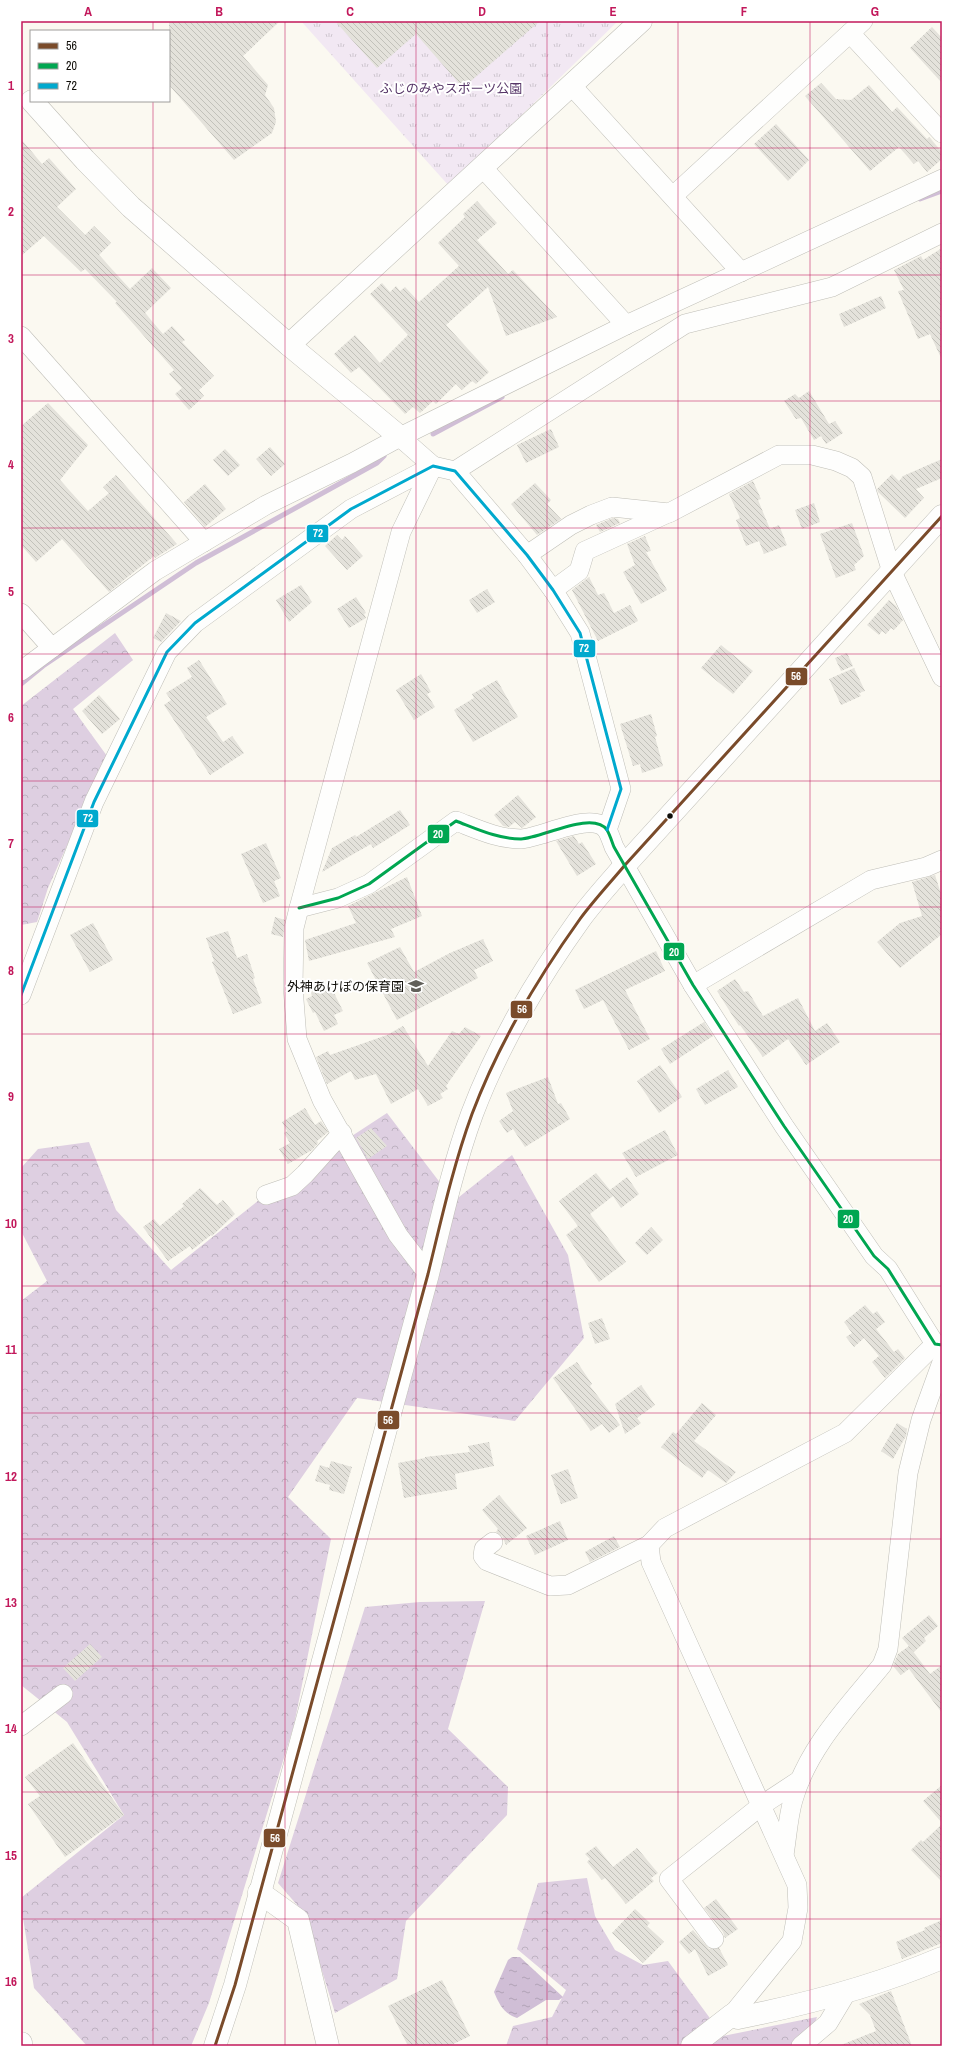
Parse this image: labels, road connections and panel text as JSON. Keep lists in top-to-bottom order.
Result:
{
  "parks": ["ふじのみやスポーツ公園"],
  "places": {
    "school or university": ["外神あけぼの保育園"]
  },
  "lines": ["transit line 72", "transit line 56", "transit line 20"],
  "legend": ["56", "20", "72"],
  "grid": {
    "columns": [
      "A",
      "B",
      "C",
      "D",
      "E",
      "F",
      "G"
    ],
    "rows": [
      "1",
      "2",
      "3",
      "4",
      "5",
      "6",
      "7",
      "8",
      "9",
      "10",
      "11",
      "12",
      "13",
      "14",
      "15",
      "16"
    ]
  }
}
